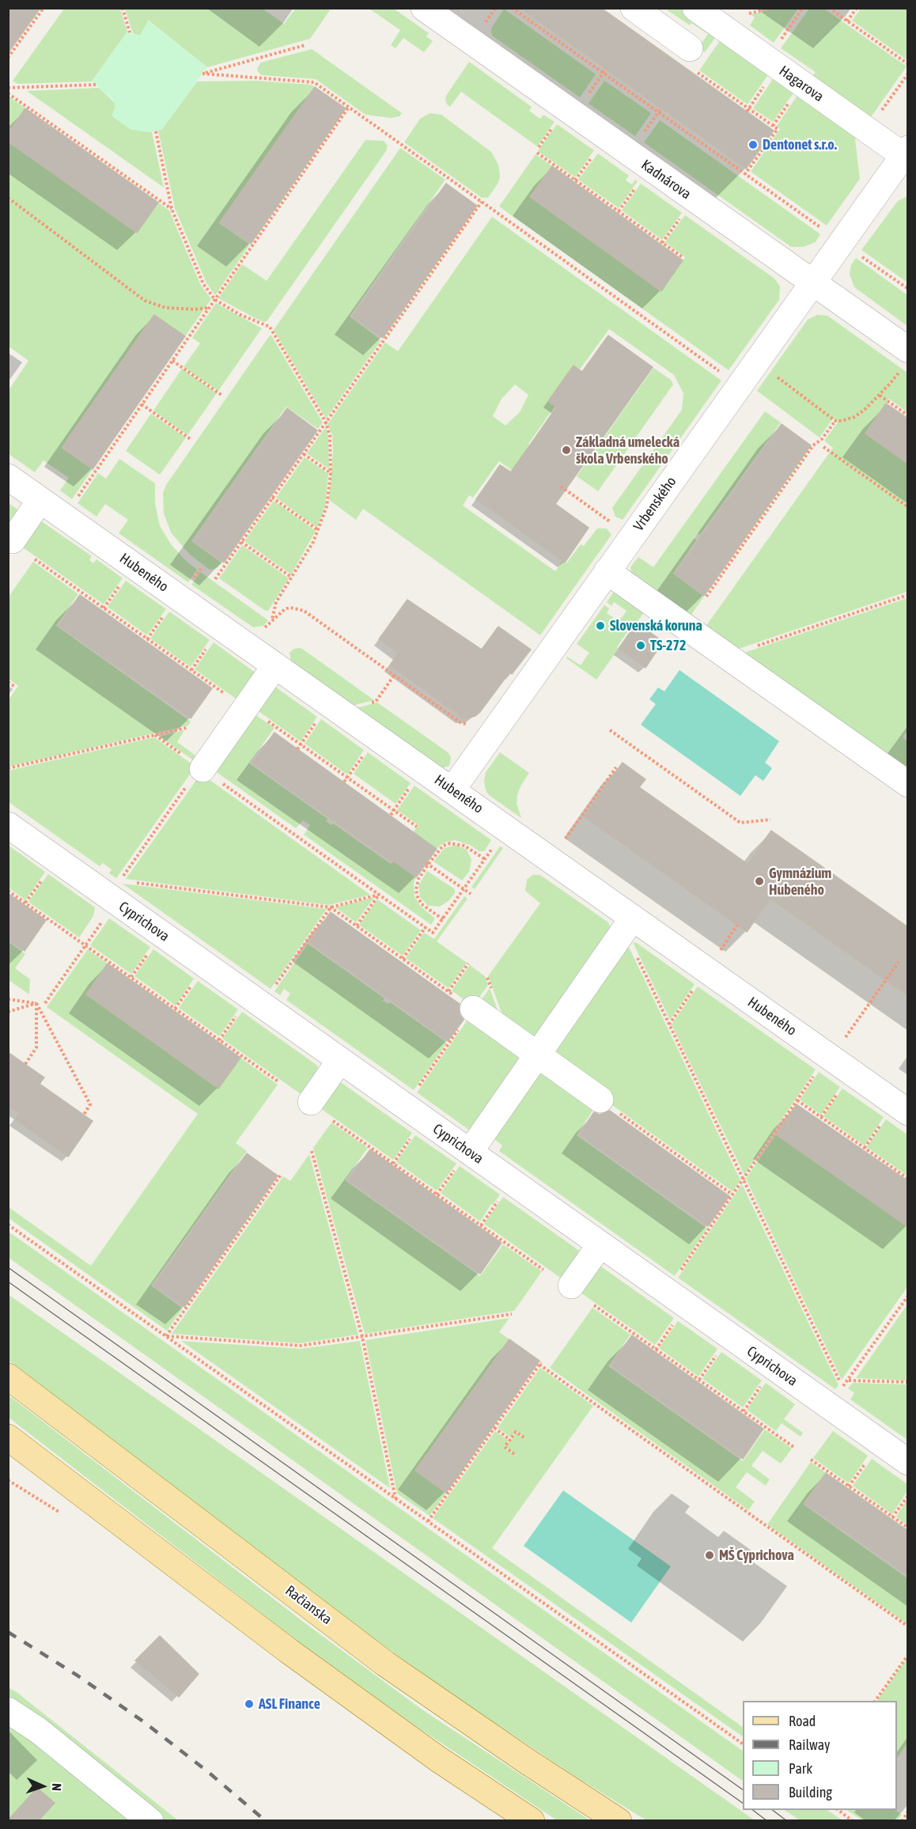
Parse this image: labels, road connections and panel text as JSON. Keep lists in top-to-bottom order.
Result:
{
  "streets": {
    "main road": ["Račianska"],
    "street": [
      "Hagarova",
      "Kadnárova",
      "Vrbenského",
      "Hubeného",
      "Cyprichova"
    ]
  },
  "crossings": [
    ["Hagarova", "Vrbenského"],
    ["Kadnárova", "Vrbenského"],
    ["Vrbenského", "Hubeného"]
  ],
  "places": [
    "Dentonet s.r.o.",
    "Základná umelecká škola Vrbenského",
    "Slovenská koruna",
    "TS-272",
    "Gymnázium Hubeného",
    "MŠ Cyprichova",
    "ASL Finance"
  ],
  "legend": [
    "Road",
    "Railway",
    "Park",
    "Building"
  ],
  "north": "right"
}
